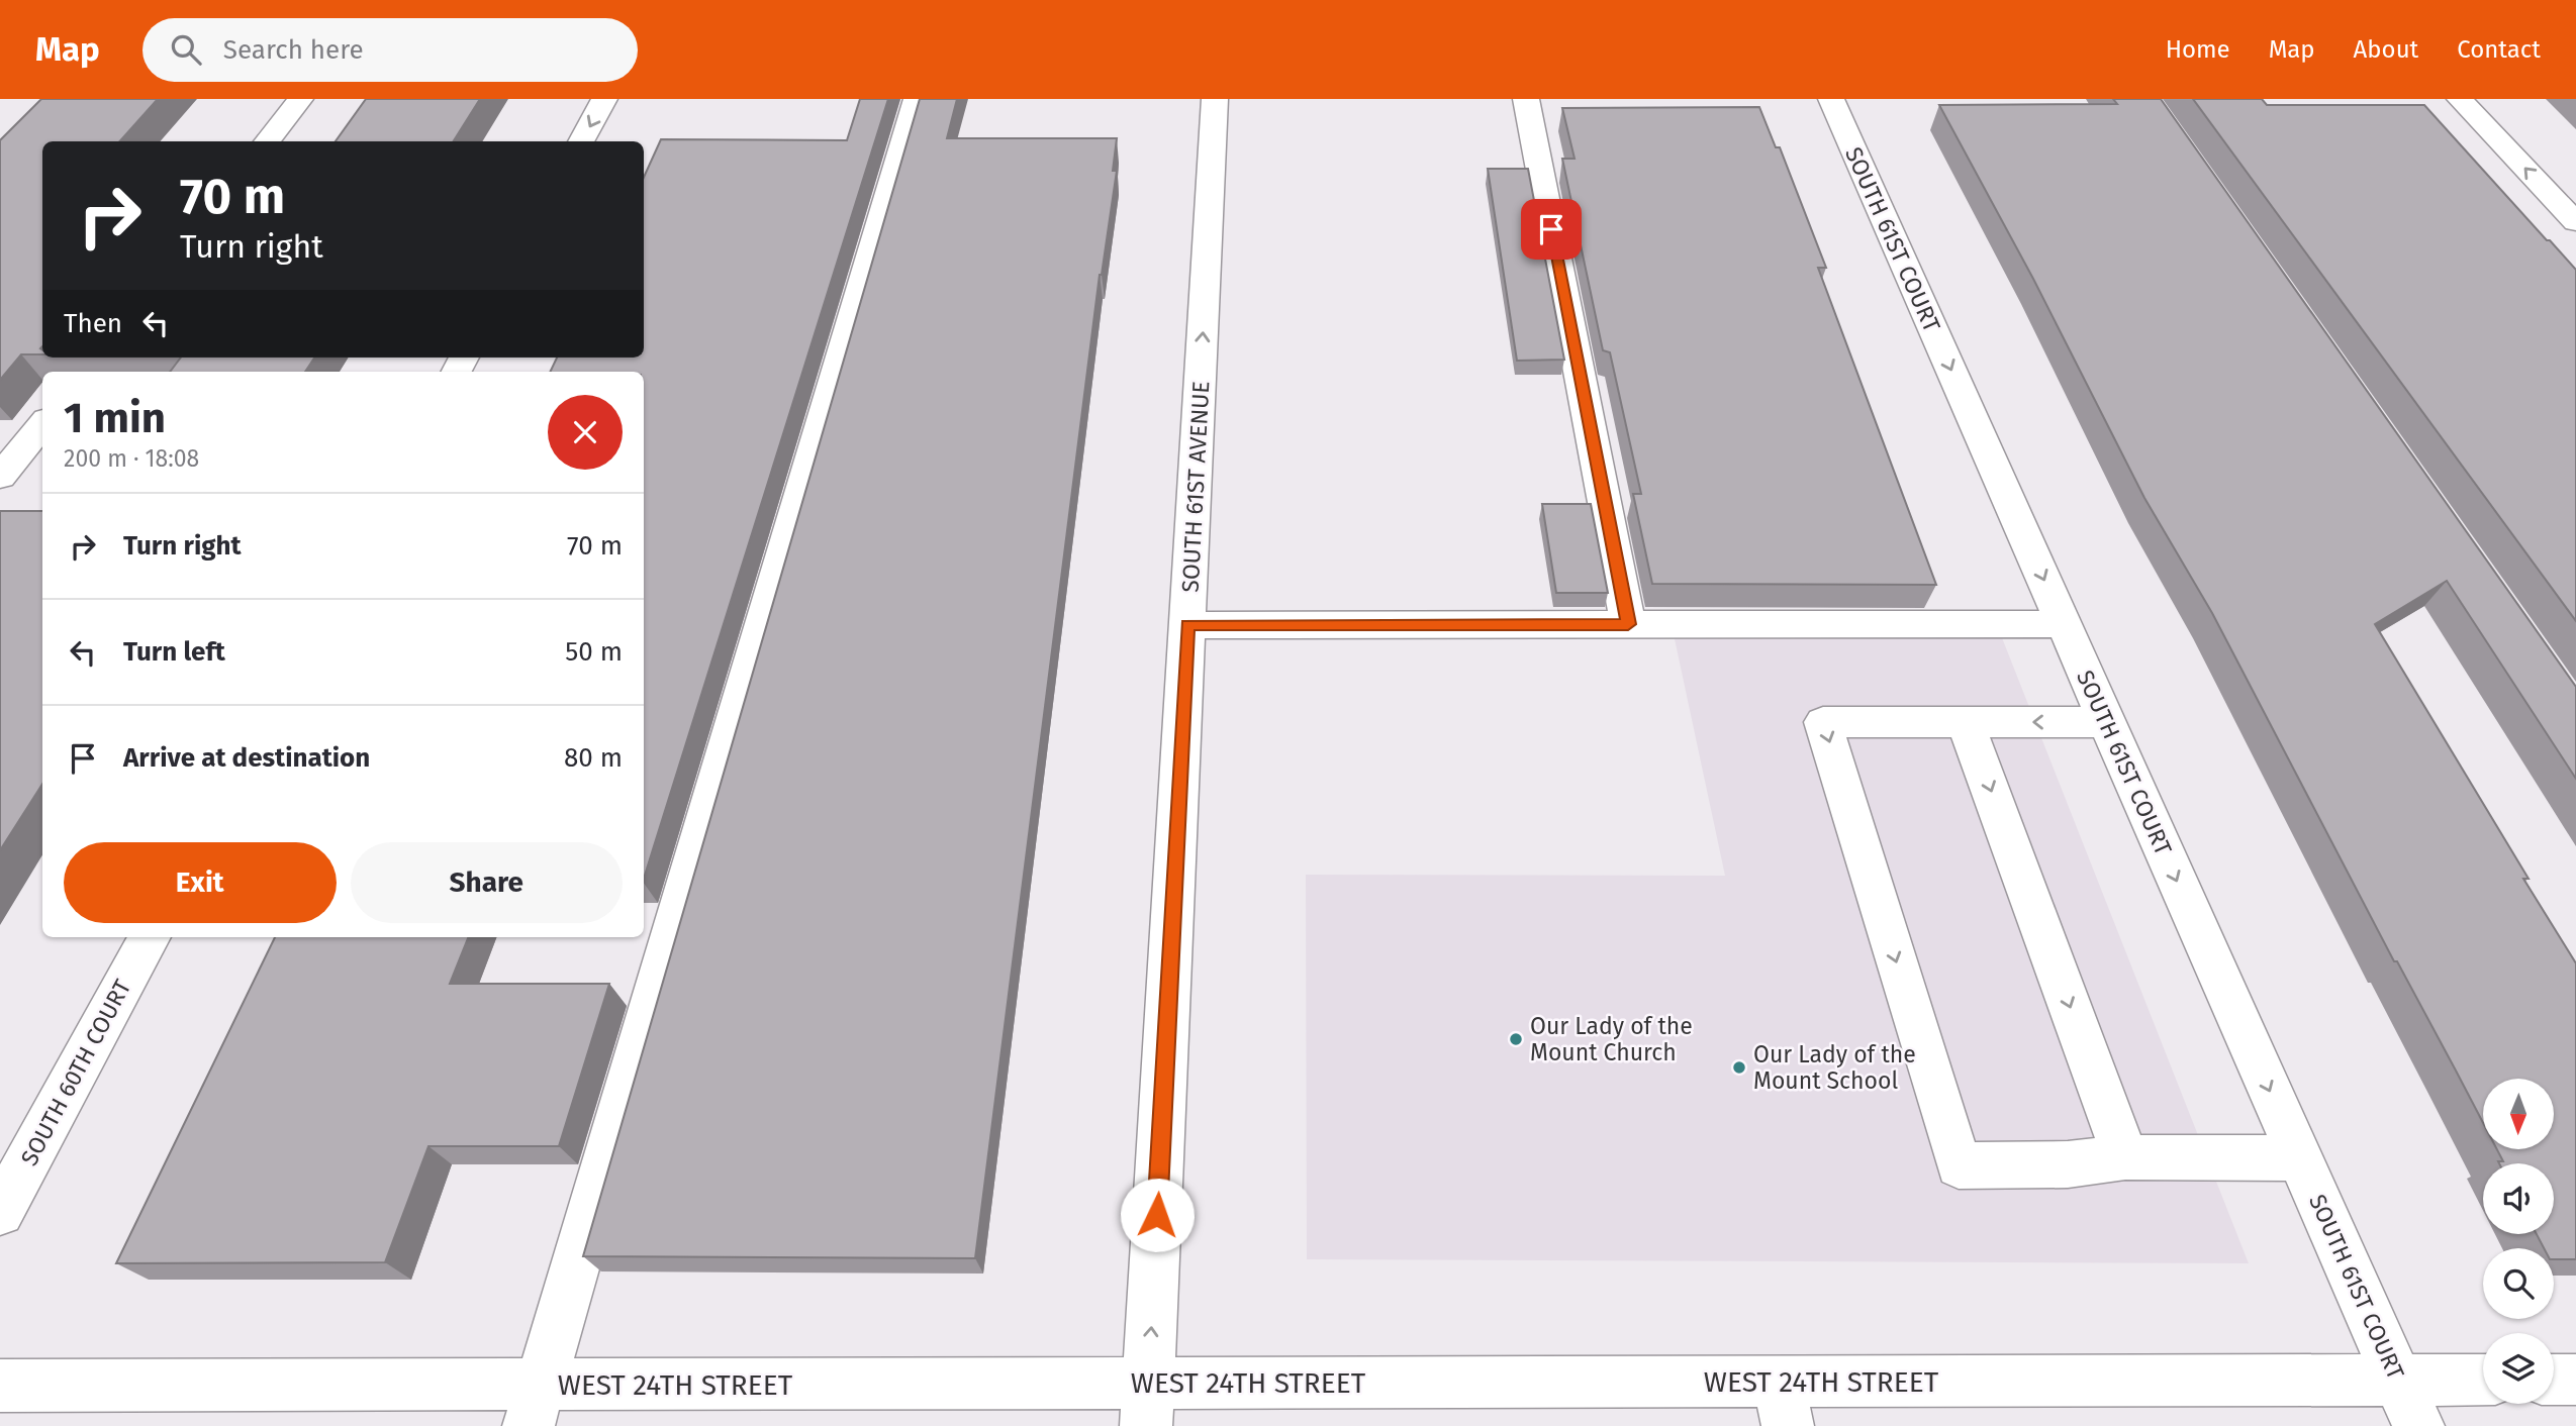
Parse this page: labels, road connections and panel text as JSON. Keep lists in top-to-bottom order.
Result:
{
  "streets": {
    "street": [
      "SOUTH 61ST COURT",
      "SOUTH 61ST AVENUE",
      "SOUTH 60TH COURT",
      "WEST 24TH STREET"
    ]
  },
  "crossings": [
    ["SOUTH 61ST COURT", "WEST 24TH STREET"],
    ["SOUTH 61ST AVENUE", "WEST 24TH STREET"]
  ],
  "one_way": ["SOUTH 61ST AVENUE"],
  "places": ["Our Lady of the Mount Church", "Our Lady of the Mount School"],
  "north": "bottom",
  "page": {
    "header": "Map",
    "search": "Search here",
    "nav": [
      "Home",
      "Map",
      "About",
      "Contact"
    ],
    "turn": ["70 m", "Turn right"],
    "then": "Then",
    "heading": ["1 min", "200 m · 18:08"],
    "list": [
      {
        "name": "Turn right",
        "value": "70 m"
      },
      {
        "name": "Turn left",
        "value": "50 m"
      },
      {
        "name": "Arrive at destination",
        "value": "80 m"
      }
    ],
    "buttons": ["Exit", "Share"]
  }
}
